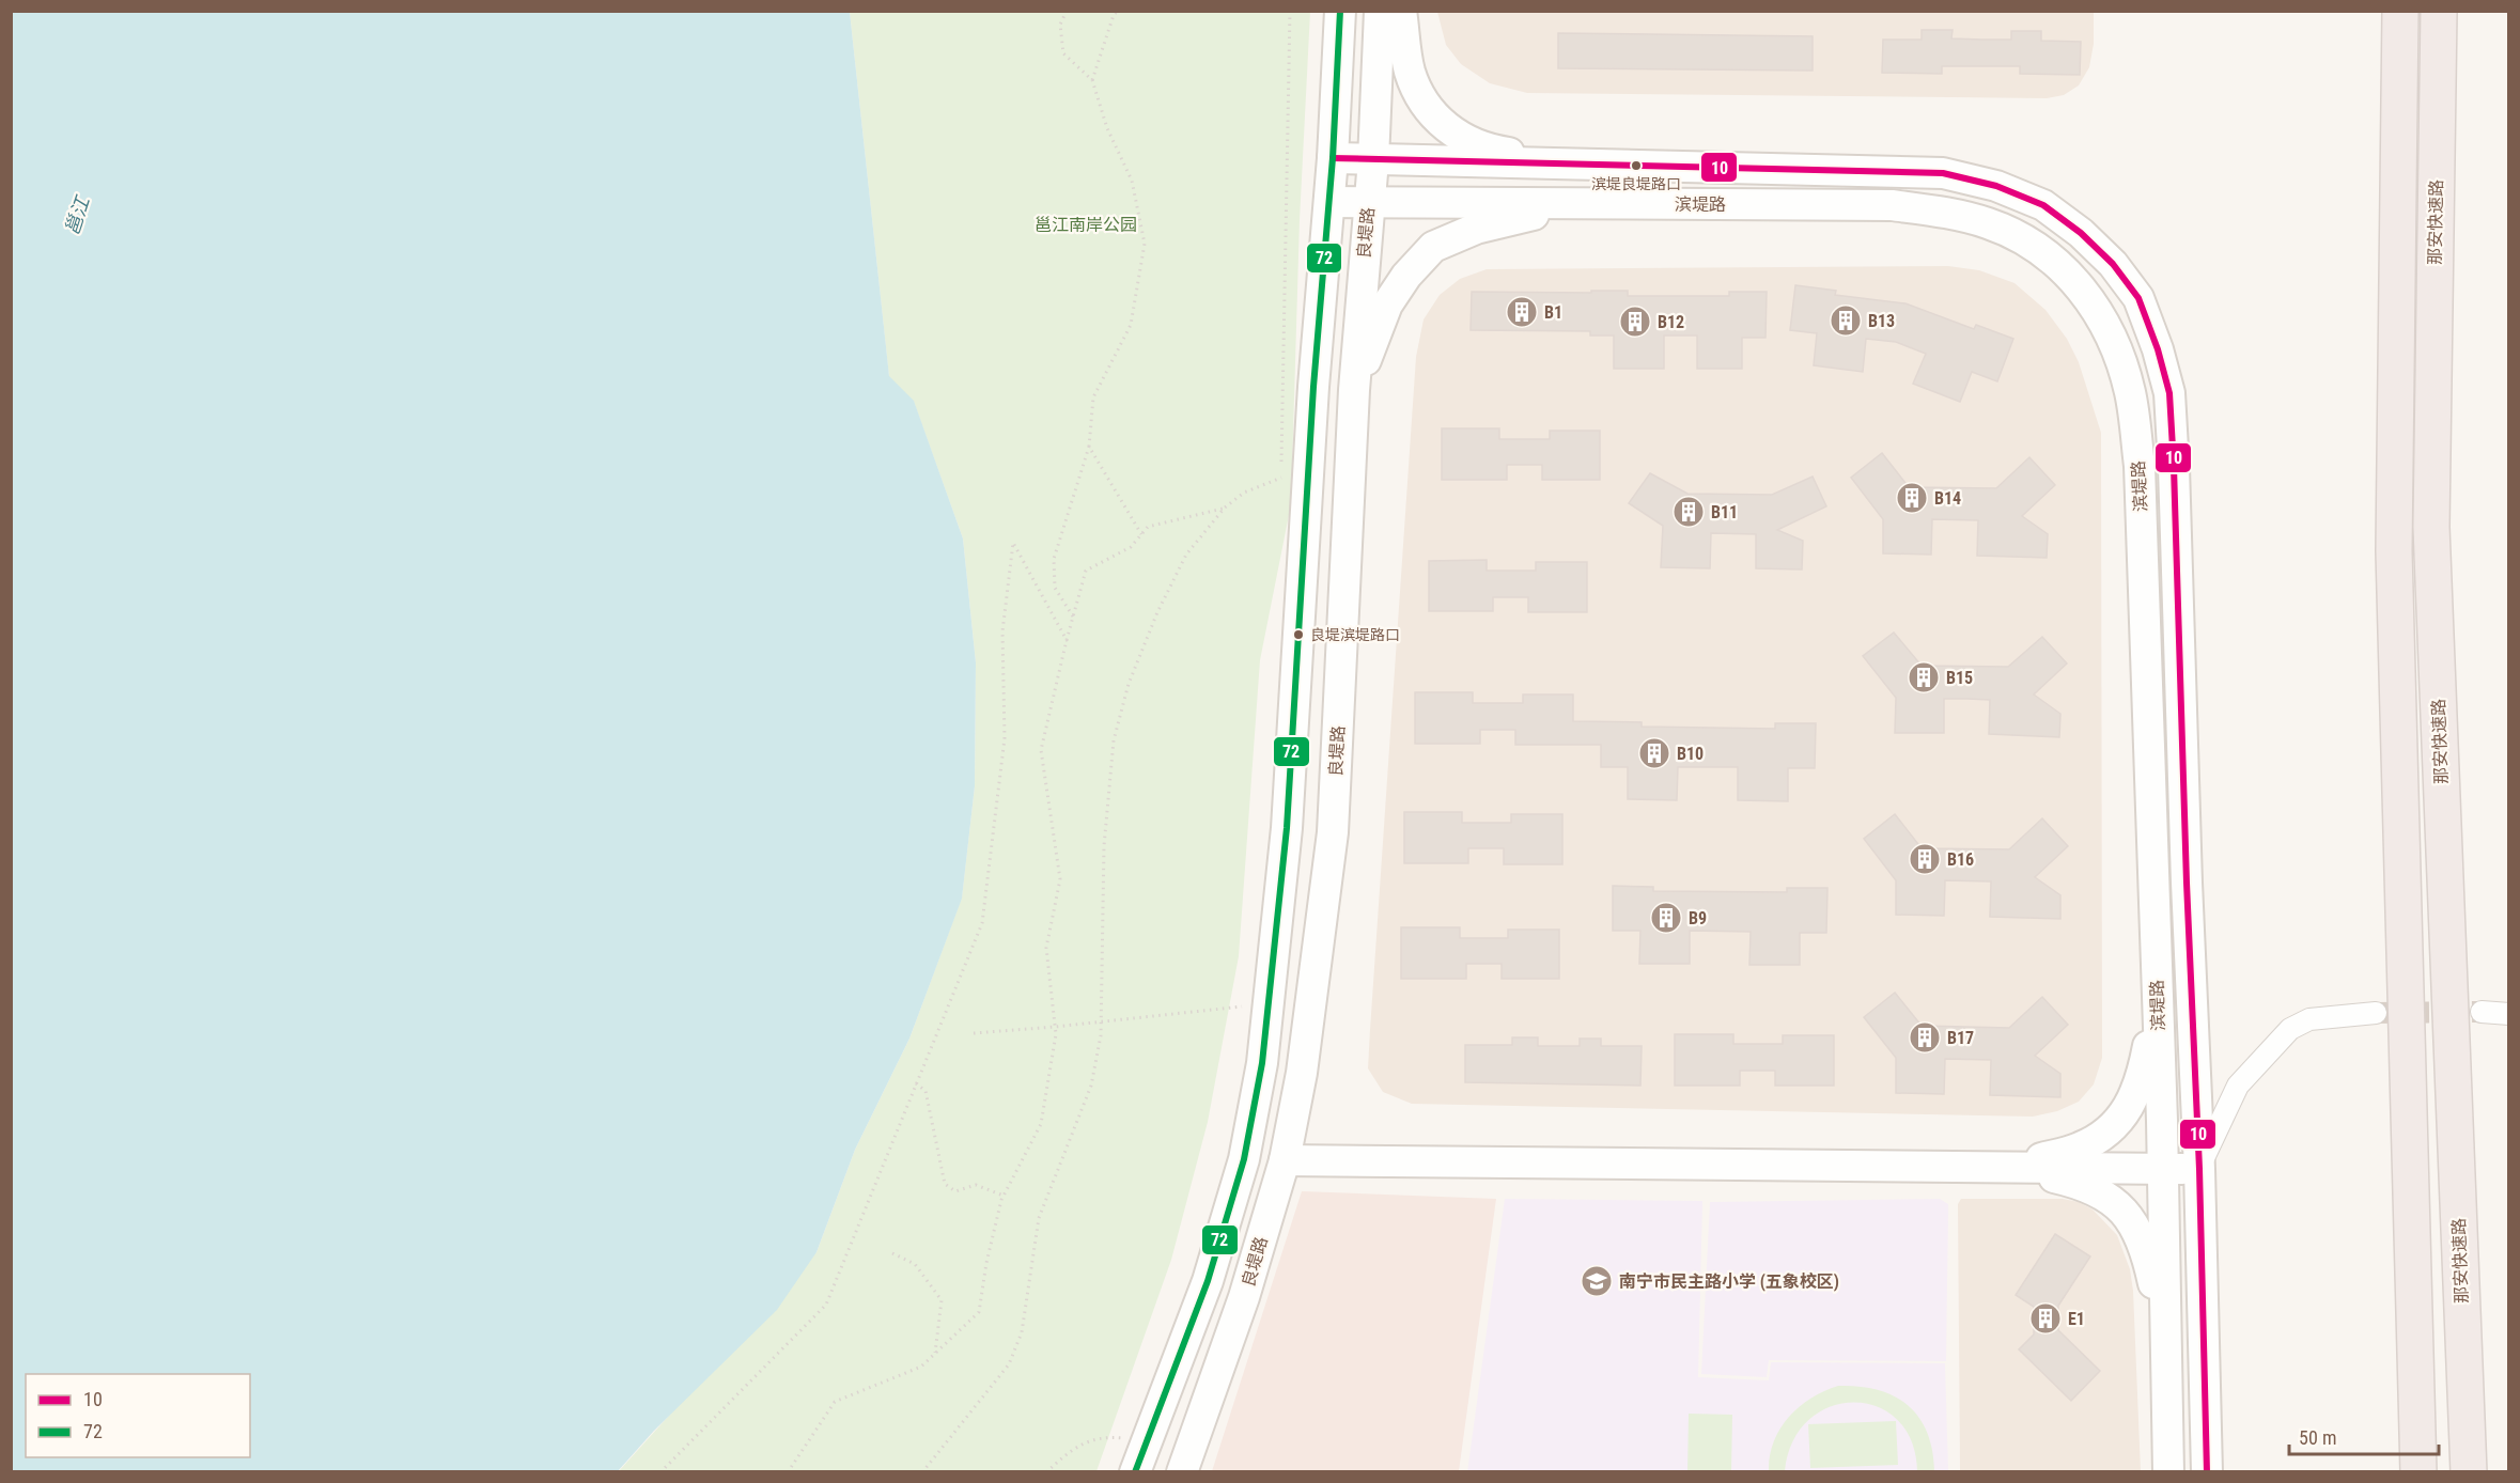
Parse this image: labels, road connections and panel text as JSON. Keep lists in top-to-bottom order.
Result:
{
  "streets": {
    "highway": ["那安快速路"],
    "street": ["滨堤路", "良堤路"]
  },
  "crossings": [
    ["滨堤路", "良堤路"]
  ],
  "water": ["邕江"],
  "parks": ["邕江南岸公园"],
  "places": {
    "other": ["滨堤良堤路口", "良堤滨堤路口"],
    "building": [
      "B1",
      "B13",
      "B12",
      "B14",
      "B11",
      "B15",
      "B10",
      "B16",
      "B9",
      "B17",
      "E1"
    ],
    "school or university": ["南宁市民主路小学 (五象校区)"]
  },
  "lines": ["transit line 72", "transit line 10"],
  "legend": ["10", "72"],
  "scale_bar": "50 m"
}
